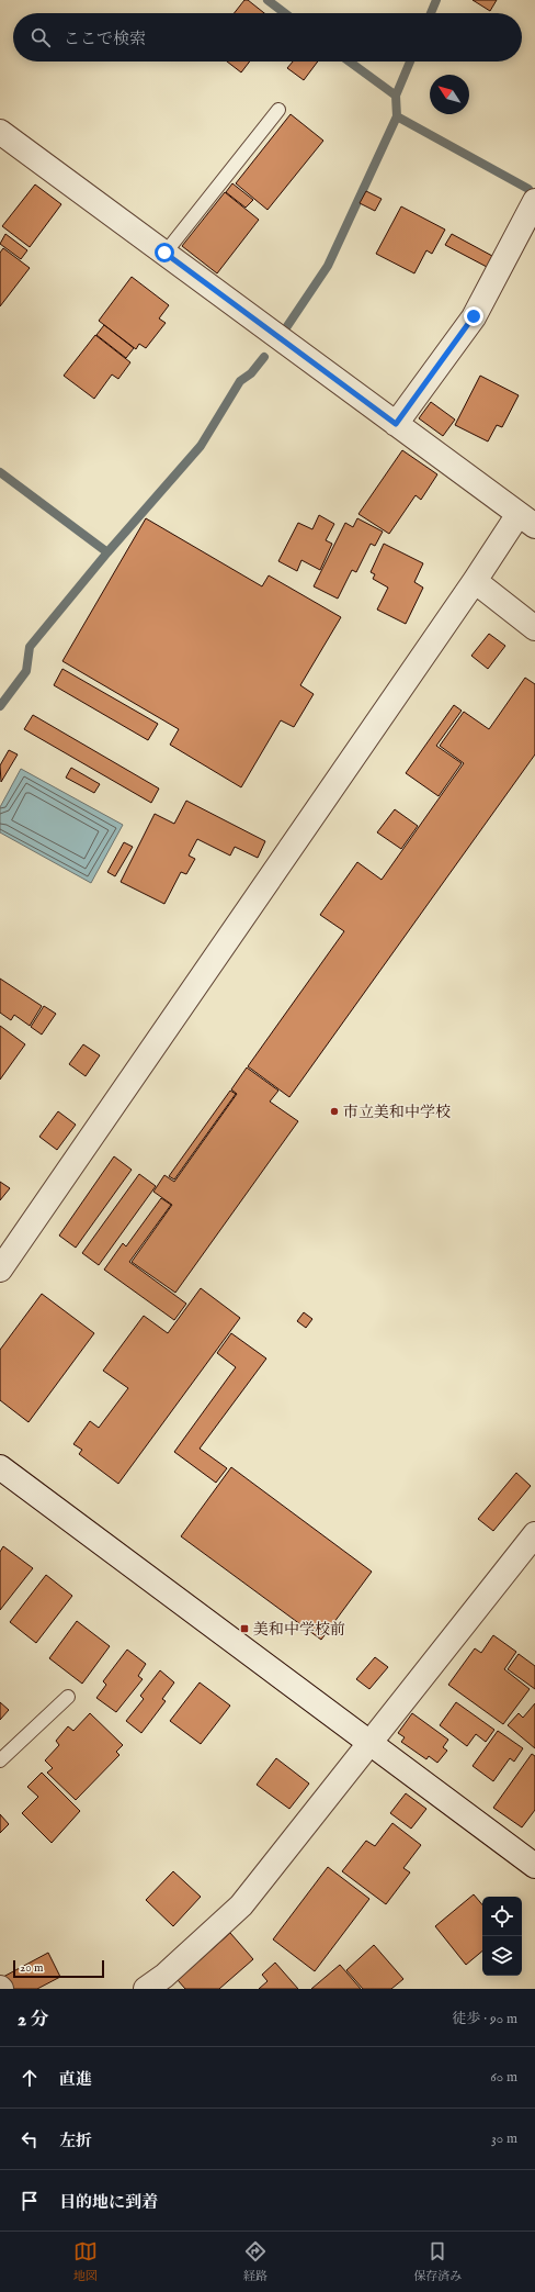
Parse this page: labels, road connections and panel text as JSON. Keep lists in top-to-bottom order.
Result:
{
  "places": {
    "other": ["市立美和中学校"],
    "transit": ["美和中学校前"]
  },
  "scale_bar": "20 m",
  "north": "top left",
  "page": {
    "search": "ここで検索",
    "scale": "20 m",
    "heading": ["2 分", "徒歩 · 90 m"],
    "list": [
      ["直進", "60 m"],
      ["左折", "30 m"],
      "目的地に到着"
    ],
    "nav": ["地図", "経路", "保存済み"]
  }
}
